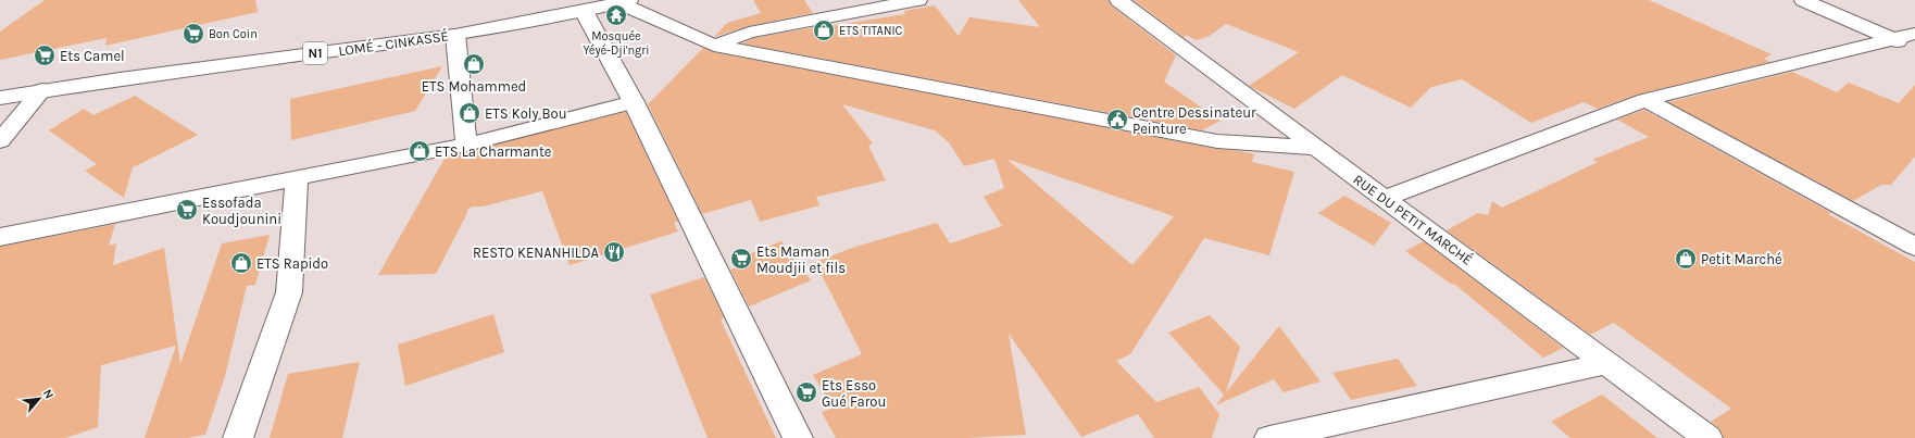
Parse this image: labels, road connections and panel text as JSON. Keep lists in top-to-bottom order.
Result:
{
  "streets": {
    "main road": ["LOMÉ - CINKASSÉ", "N1", "RUE DU PETIT MARCHÉ"]
  },
  "places": {
    "temple": ["Mosquée Yéyé-Dji'ngri"],
    "shop": [
      "ETS TITANIC",
      "ETS Mohammed",
      "ETS Koly Bou",
      "ETS La Charmante",
      "Petit Marché",
      "ETS Rapido"
    ],
    "supermarket": [
      "Bon Coin",
      "Ets Camel",
      "Essofada Koudjounini",
      "Ets Maman Moudjii et fils",
      "Ets Esso Gué Farou"
    ],
    "public building": ["Centre Dessinateur Peinture"],
    "restaurant": ["RESTO KENANHILDA"]
  },
  "north": "top right"
}
